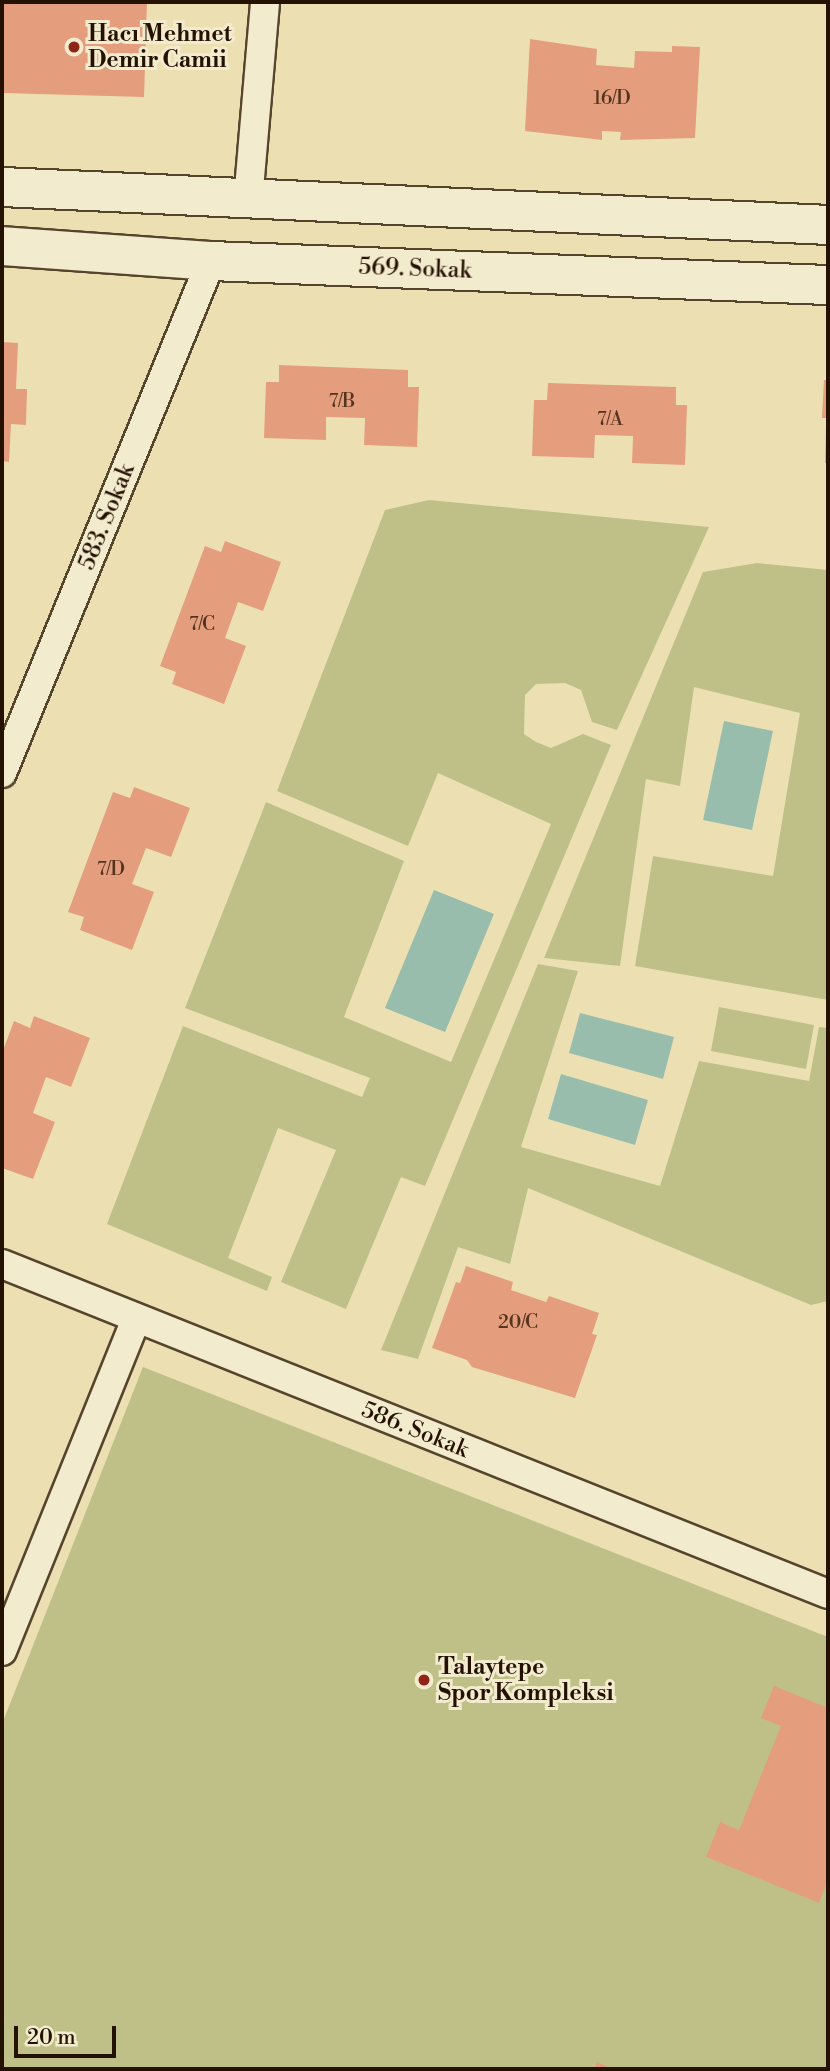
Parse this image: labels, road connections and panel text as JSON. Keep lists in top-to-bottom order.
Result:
{
  "streets": {
    "street": ["569. Sokak", "583. Sokak", "586. Sokak"]
  },
  "crossings": [
    ["569. Sokak", "583. Sokak"]
  ],
  "places": ["Hacı Mehmet Demir Camii", "Talaytepe Spor Kompleksi"],
  "house_numbers": [
    "16/D",
    "7/B",
    "7/A",
    "7/C",
    "7/D",
    "20/C"
  ],
  "scale_bar": "20 m"
}
